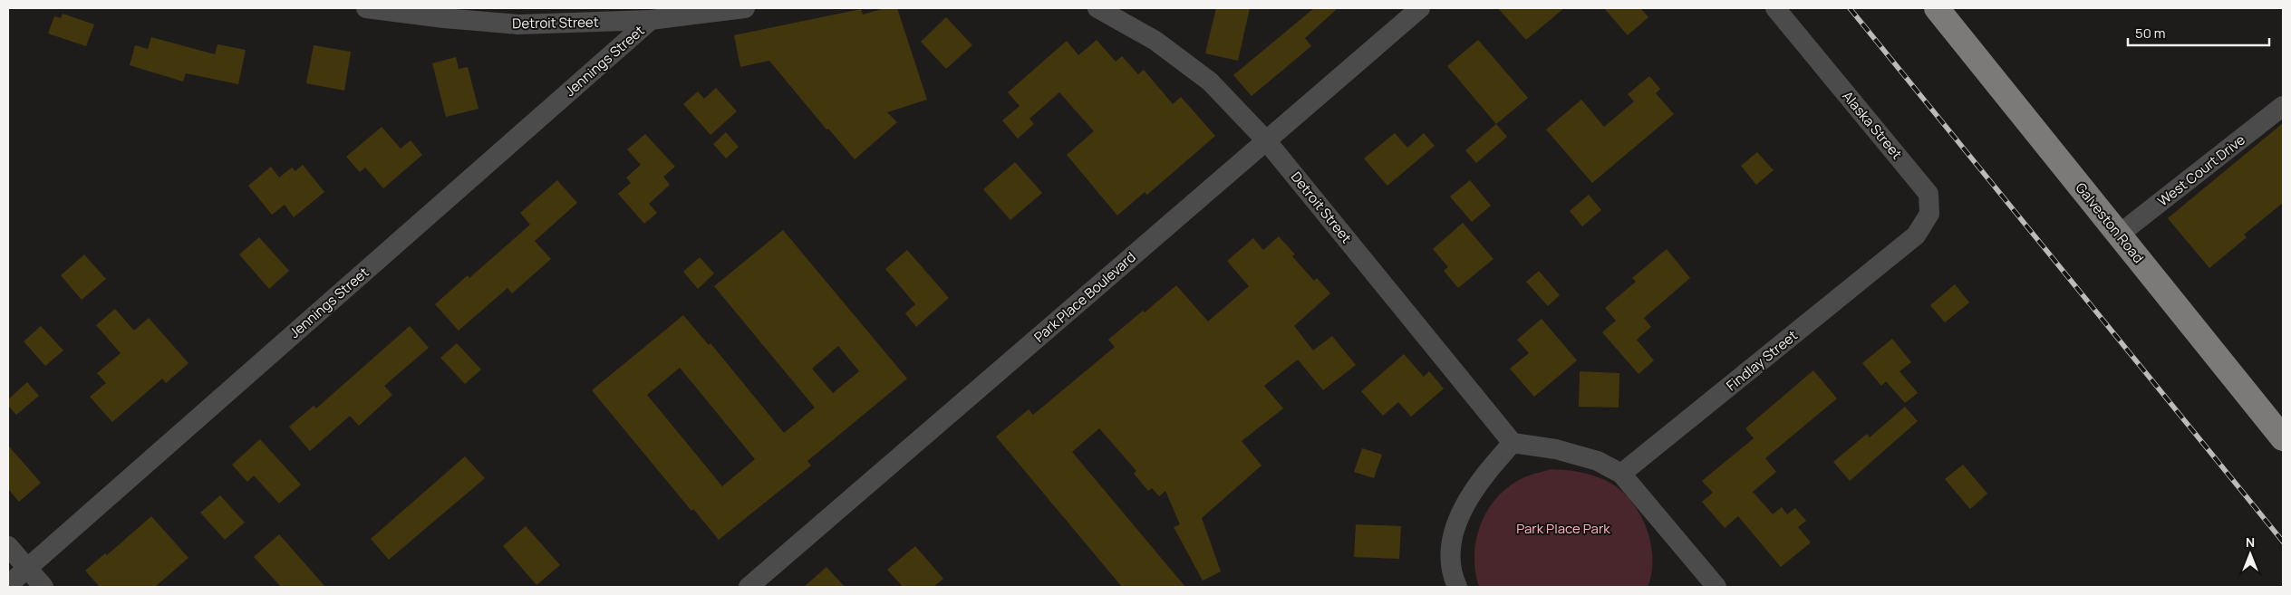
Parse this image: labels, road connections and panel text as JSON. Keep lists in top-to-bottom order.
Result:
{
  "streets": {
    "main road": ["Galveston Road"],
    "street": [
      "Detroit Street",
      "Jennings Street",
      "Alaska Street",
      "West Court Drive",
      "Park Place Boulevard",
      "Findlay Street"
    ]
  },
  "crossings": [
    ["Detroit Street", "Jennings Street"],
    ["Detroit Street", "Park Place Boulevard"],
    ["Alaska Street", "Findlay Street"],
    ["West Court Drive", "Galveston Road"]
  ],
  "parks": ["Park Place Park"],
  "scale_bar": "50 m",
  "north": "top"
}
